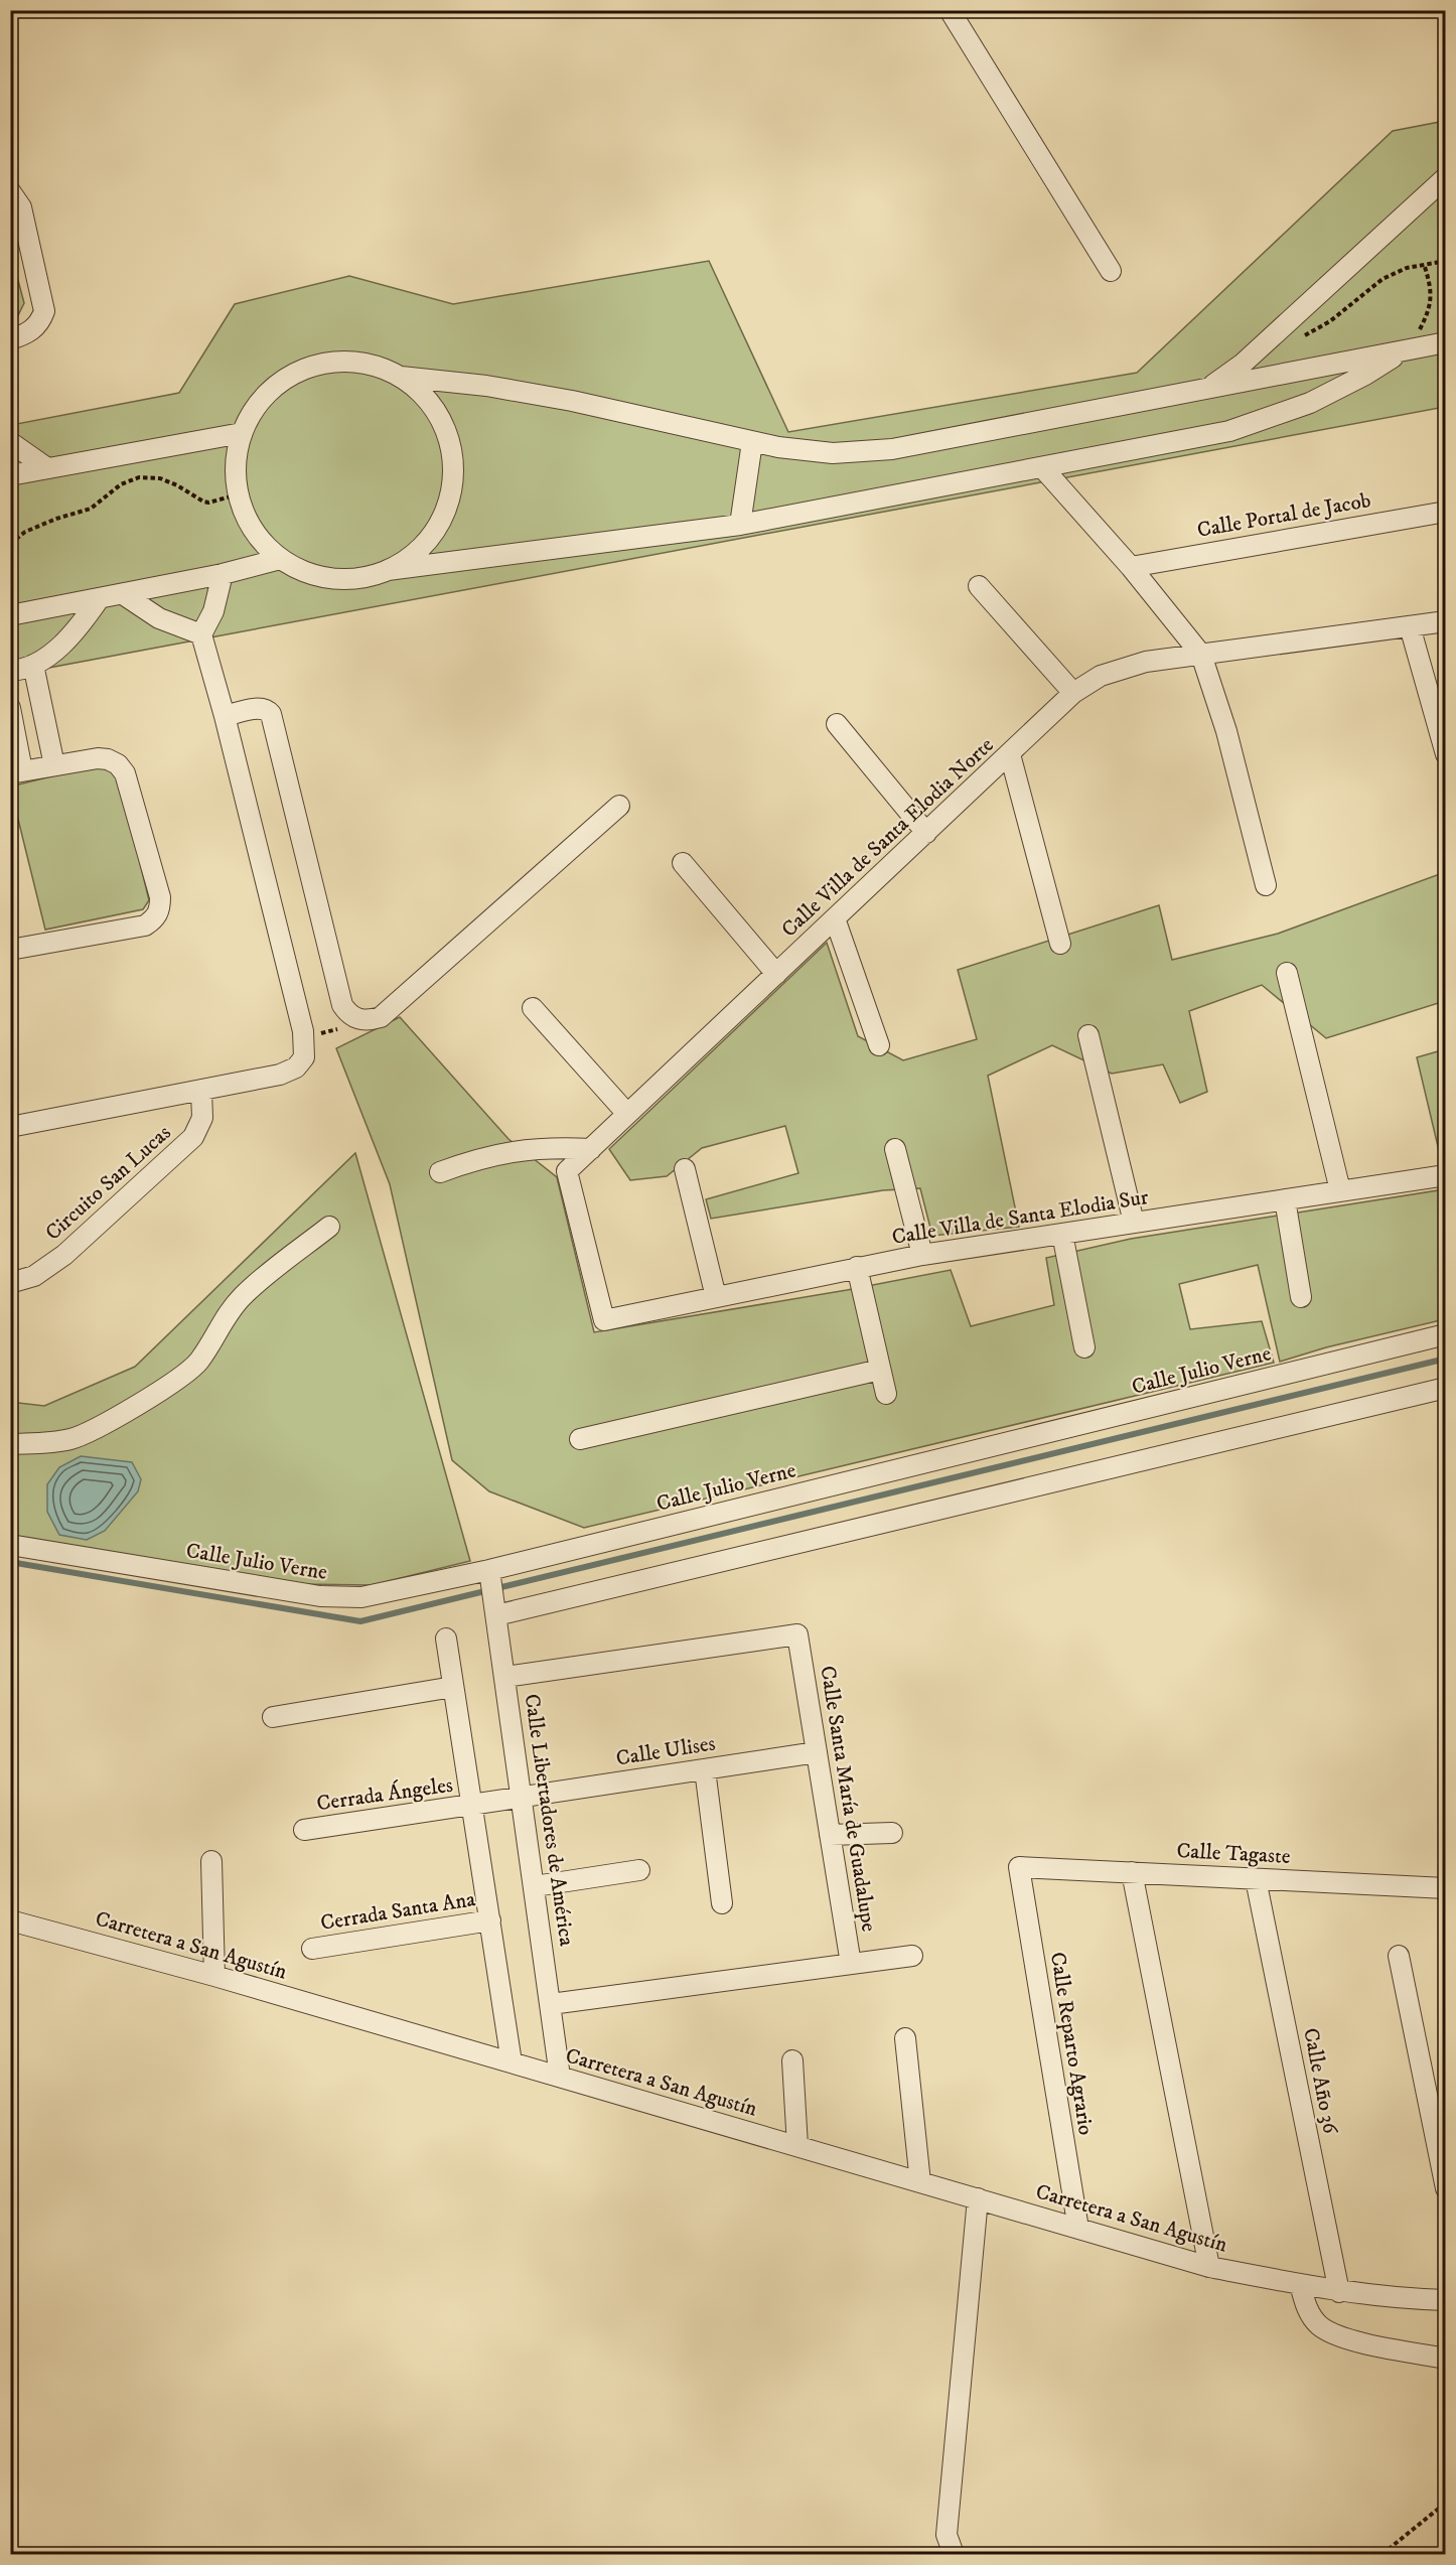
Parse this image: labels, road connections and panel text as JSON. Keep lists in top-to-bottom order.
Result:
{
  "streets": {
    "street": [
      "Calle Portal de Jacob",
      "Calle Villa de Santa Elodia Norte",
      "Circuito San Lucas",
      "Calle Villa de Santa Elodia Sur",
      "Calle Julio Verne",
      "Calle Ulises",
      "Cerrada Ángeles",
      "Calle Santa María de Guadalupe",
      "Calle Libertadores de América",
      "Calle Tagaste",
      "Cerrada Santa Ana",
      "Carretera a San Agustín",
      "Calle Reparto Agrario",
      "Calle Año 36"
    ]
  },
  "crossings": [
    ["Calle Villa de Santa Elodia Norte", "Calle Villa de Santa Elodia Sur"],
    ["Calle Julio Verne", "Calle Libertadores de América"],
    ["Calle Ulises", "Cerrada Ángeles"],
    ["Calle Ulises", "Calle Santa María de Guadalupe"],
    ["Calle Ulises", "Calle Libertadores de América"],
    ["Calle Santa María de Guadalupe", "Calle Libertadores de América"],
    ["Calle Libertadores de América", "Carretera a San Agustín"],
    ["Calle Tagaste", "Calle Reparto Agrario"],
    ["Calle Tagaste", "Calle Año 36"],
    ["Carretera a San Agustín", "Calle Reparto Agrario"],
    ["Carretera a San Agustín", "Calle Año 36"]
  ]
}
